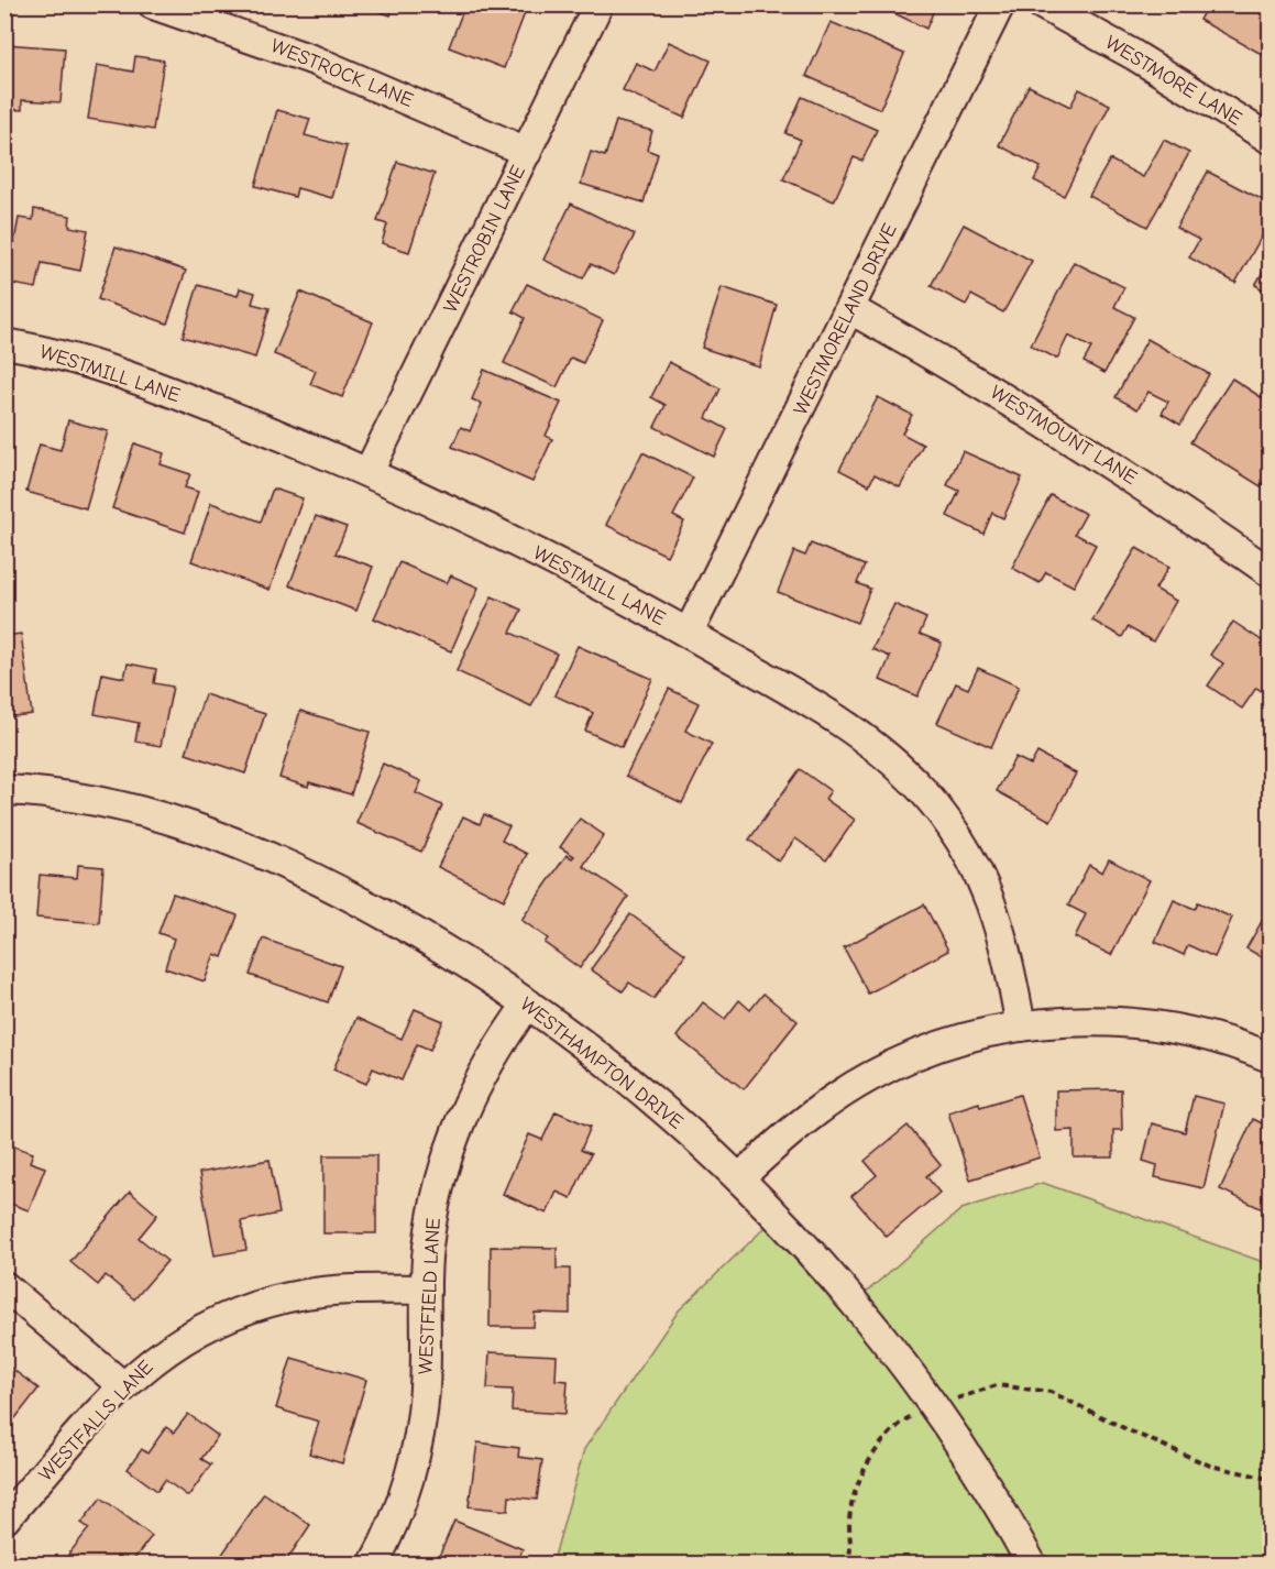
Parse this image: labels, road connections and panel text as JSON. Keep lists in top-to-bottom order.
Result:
{
  "streets": {
    "street": [
      "WESTROCK LANE",
      "WESTMORE LANE",
      "WESTROBIN LANE",
      "WESTMORELAND DRIVE",
      "WESTMILL LANE",
      "WESTMOUNT LANE",
      "WESTHAMPTON DRIVE",
      "WESTFIELD LANE",
      "WESTFALLS LANE"
    ]
  },
  "crossings": [
    ["WESTROCK LANE", "WESTROBIN LANE"],
    ["WESTROBIN LANE", "WESTMILL LANE"],
    ["WESTMORELAND DRIVE", "WESTMILL LANE"],
    ["WESTMORELAND DRIVE", "WESTMOUNT LANE"],
    ["WESTHAMPTON DRIVE", "WESTFIELD LANE"],
    ["WESTFIELD LANE", "WESTFALLS LANE"]
  ]
}
